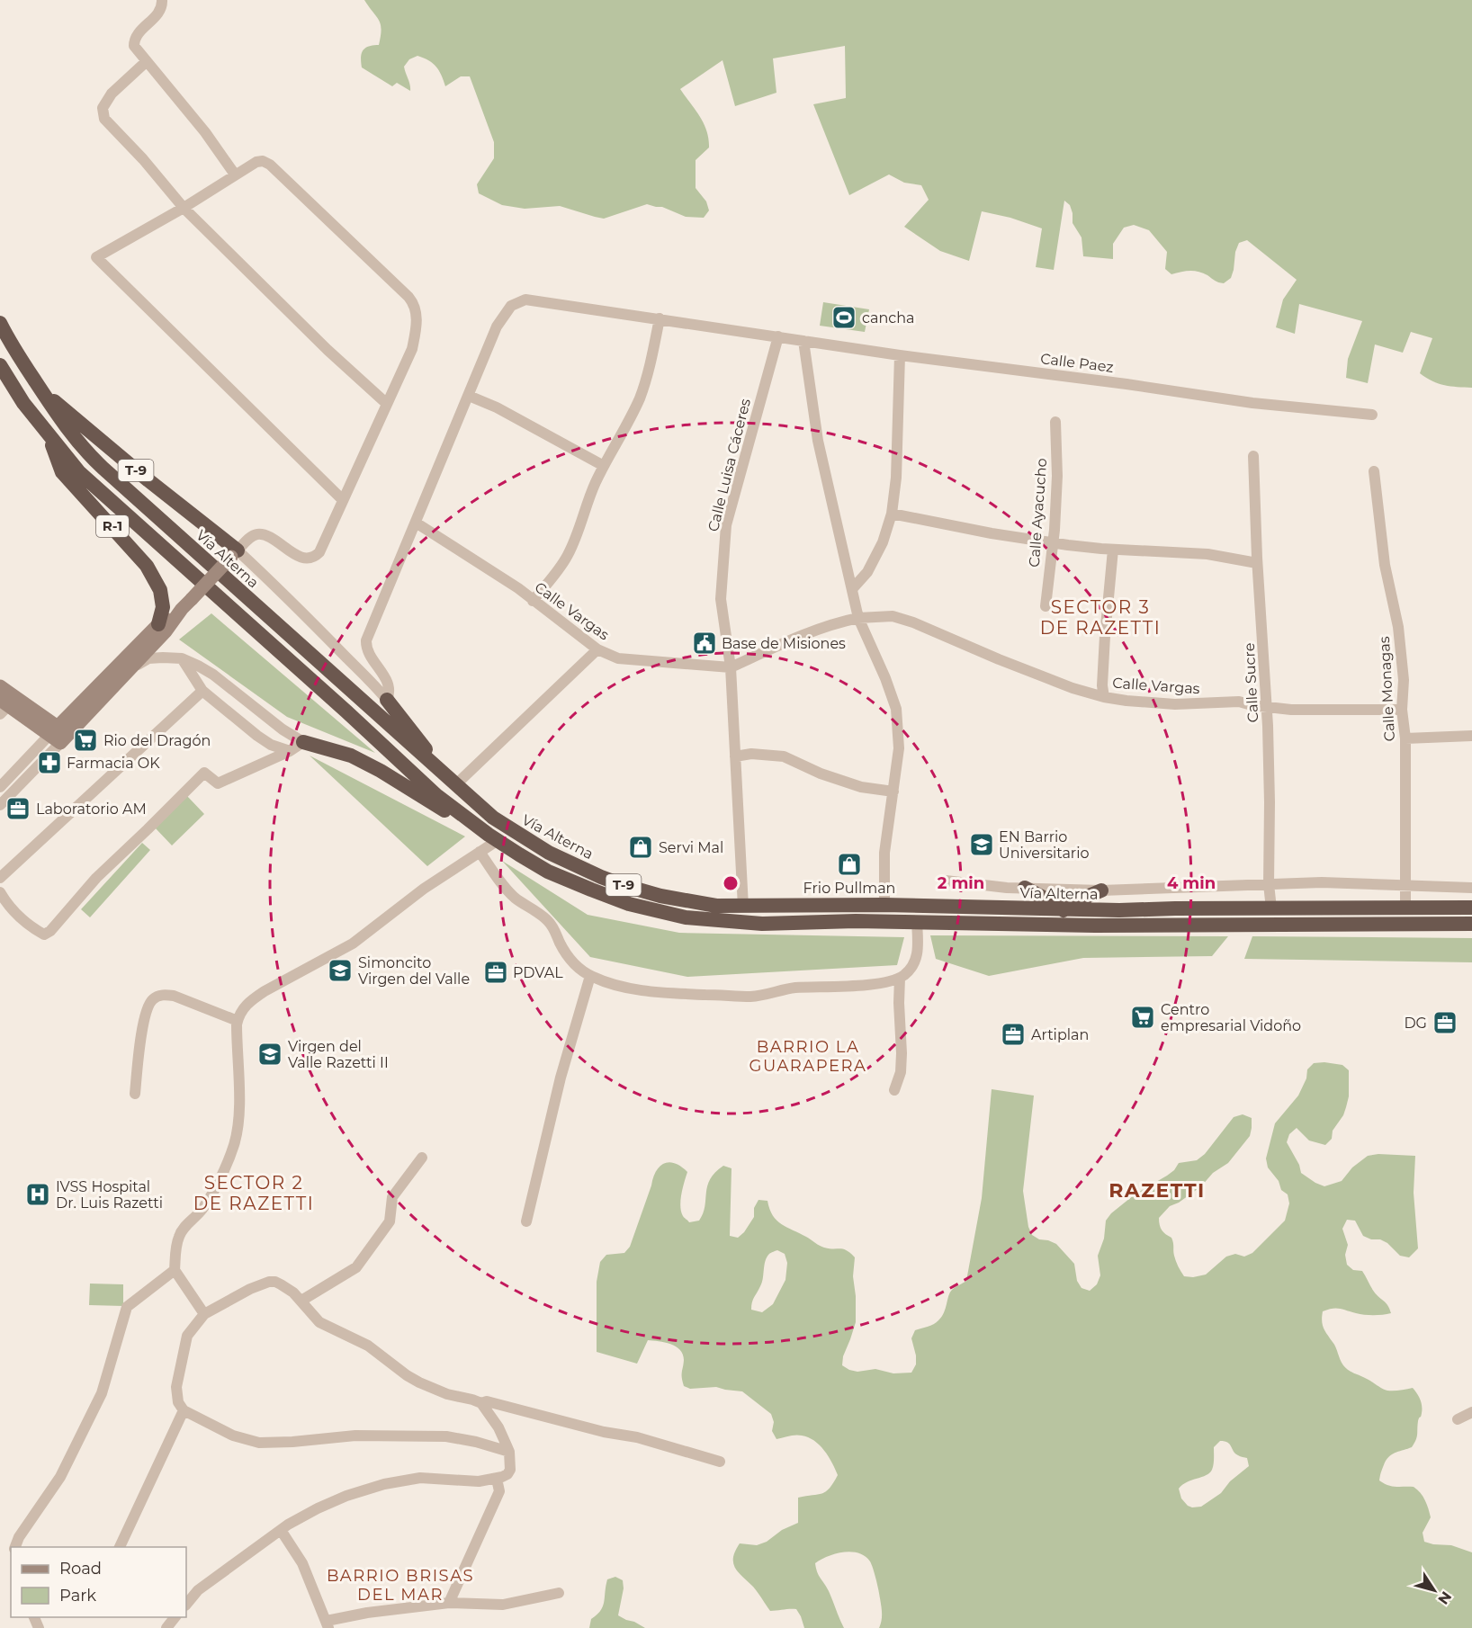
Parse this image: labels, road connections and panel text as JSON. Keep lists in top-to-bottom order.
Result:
{
  "streets": {
    "highway": ["T-9", "R-1", "Vía Alterna"],
    "street": [
      "Calle Paez",
      "Calle Luisa Cáceres",
      "Calle Ayacucho",
      "Calle Vargas",
      "Calle Sucre",
      "Calle Monagas"
    ]
  },
  "crossings": [
    ["Calle Paez", "Calle Luisa Cáceres"],
    ["Calle Luisa Cáceres", "Vía Alterna"],
    ["Calle Luisa Cáceres", "Calle Vargas"],
    ["T-9", "R-1"],
    ["T-9", "Vía Alterna"],
    ["Vía Alterna", "Calle Sucre"],
    ["Vía Alterna", "Calle Monagas"],
    ["Calle Vargas", "Calle Sucre"],
    ["Calle Vargas", "Calle Monagas"]
  ],
  "districts": [
    "SECTOR 3 DE RAZETTI",
    "BARRIO LA GUARAPERA",
    "SECTOR 2 DE RAZETTI",
    "RAZETTI",
    "BARRIO BRISAS DEL MAR"
  ],
  "places": {
    "sports": ["cancha"],
    "public building": ["Base de Misiones"],
    "supermarket": ["Rio del Dragón", "Centro empresarial Vidoño"],
    "pharmacy": ["Farmacia OK"],
    "office": [
      "Laboratorio AM",
      "PDVAL",
      "DG",
      "Artiplan"
    ],
    "school or university": ["EN Barrio Universitario", "Simoncito Virgen del Valle", "Virgen del Valle Razetti II"],
    "shop": ["Servi Mal", "Frio Pullman"],
    "hospital": ["IVSS Hospital Dr. Luis Razetti"]
  },
  "legend": ["Road", "Park"],
  "north": "bottom right",
  "rings": ["2 min", "4 min"]
}
